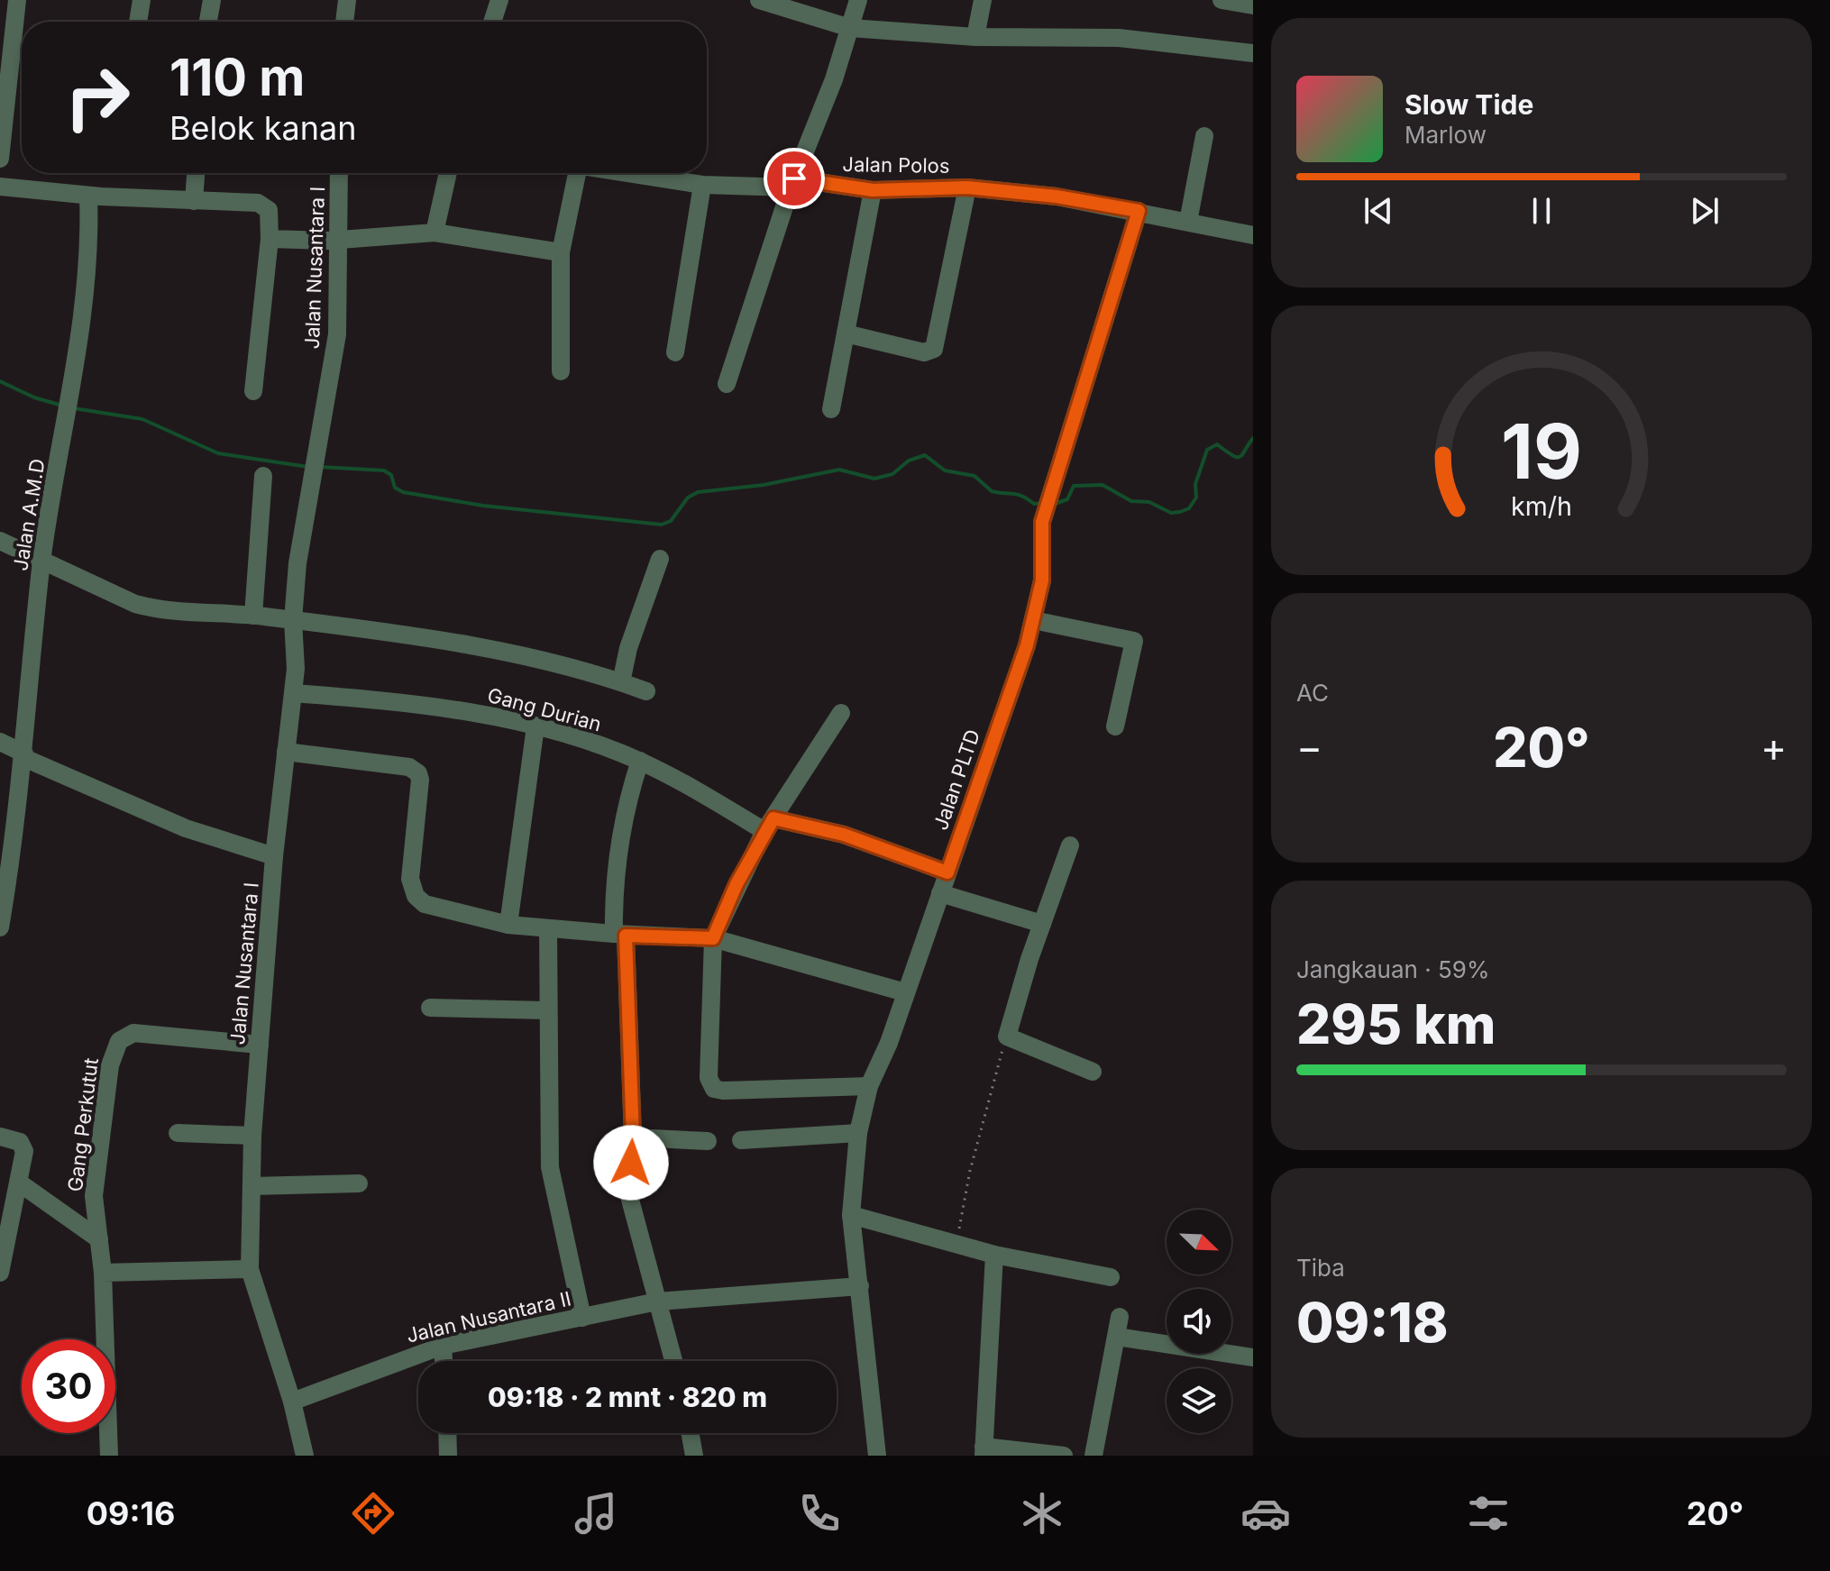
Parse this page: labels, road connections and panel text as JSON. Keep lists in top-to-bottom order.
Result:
{
  "streets": {
    "street": [
      "Jalan Polos",
      "Jalan Nusantara I",
      "Jalan A.M.D",
      "Gang Durian",
      "Jalan PLTD",
      "Gang Perkutut",
      "Jalan Nusantara II"
    ]
  },
  "crossings": [
    ["Jalan Polos", "Jalan PLTD"],
    ["Jalan Nusantara I", "Gang Durian"],
    ["Jalan Nusantara I", "Gang Perkutut"],
    ["Jalan Nusantara I", "Jalan Nusantara II"],
    ["Gang Durian", "Jalan PLTD"],
    ["Jalan PLTD", "Jalan Nusantara II"]
  ],
  "north": "bottom right",
  "page": {
    "turn": ["110 m", "Belok kanan"],
    "song": ["Slow Tide", "Marlow"],
    "tile": [
      "AC",
      ["Jangkauan · 59%", "295 km"],
      ["Tiba", "09:18"]
    ],
    "heat": ["−", "20°", "+"],
    "limit": "30",
    "trip": "09:18 · 2 mnt · 820 m",
    "tabs": ["09:16", "20°"],
    "gauge": ["19", "km/h"]
  }
}
